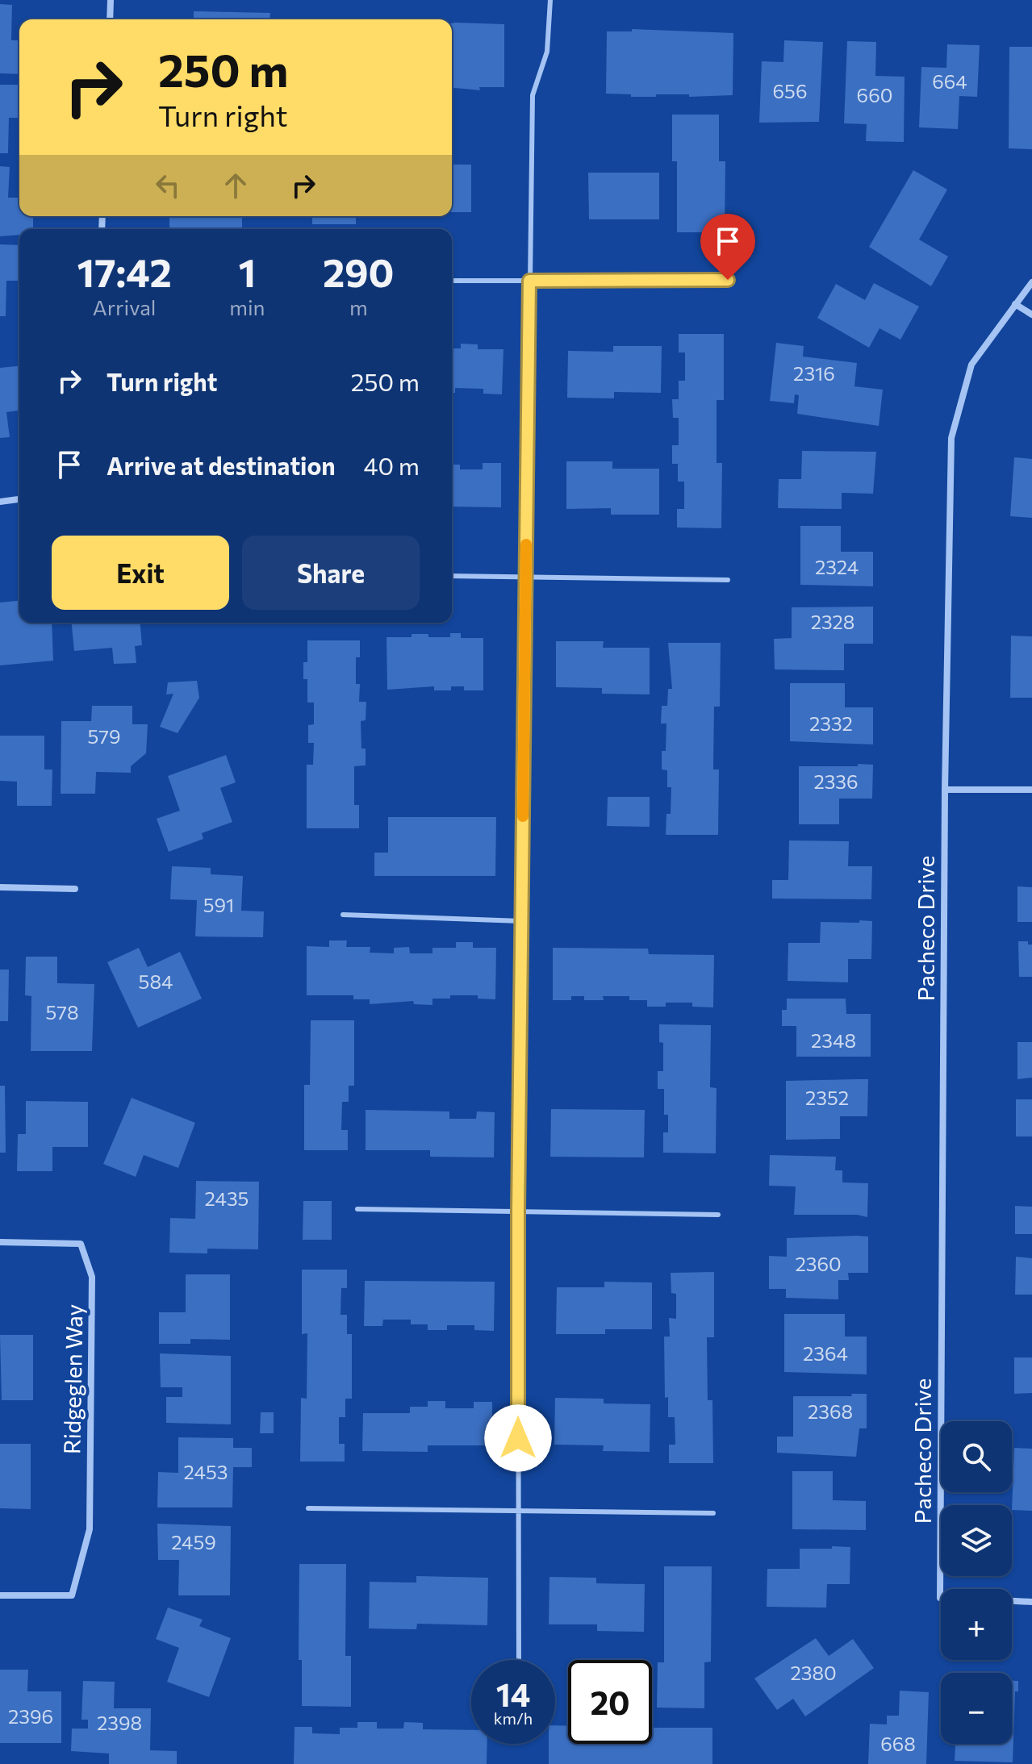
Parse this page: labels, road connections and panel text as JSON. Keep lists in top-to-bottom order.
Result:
{
  "streets": {
    "street": ["Pacheco Drive", "Ridgeglen Way"]
  },
  "house_numbers": [
    "664",
    "656",
    "660",
    "2316",
    "2324",
    "2328",
    "2332",
    "579",
    "2336",
    "591",
    "584",
    "578",
    "2348",
    "2352",
    "2435",
    "2360",
    "2364",
    "2368",
    "2453",
    "2459",
    "2380",
    "2396",
    "2398",
    "668"
  ],
  "page": {
    "turn": ["250 m", "Turn right"],
    "eta": [
      "17:42",
      "Arrival",
      "1",
      "min",
      "290",
      "m"
    ],
    "list": [
      {
        "name": "Turn right",
        "value": "250 m"
      },
      {
        "name": "Arrive at destination",
        "value": "40 m"
      }
    ],
    "buttons": ["Exit", "Share"],
    "map_buttons": ["+", "−"],
    "speed": "14 km/h",
    "limit": "20"
  }
}
